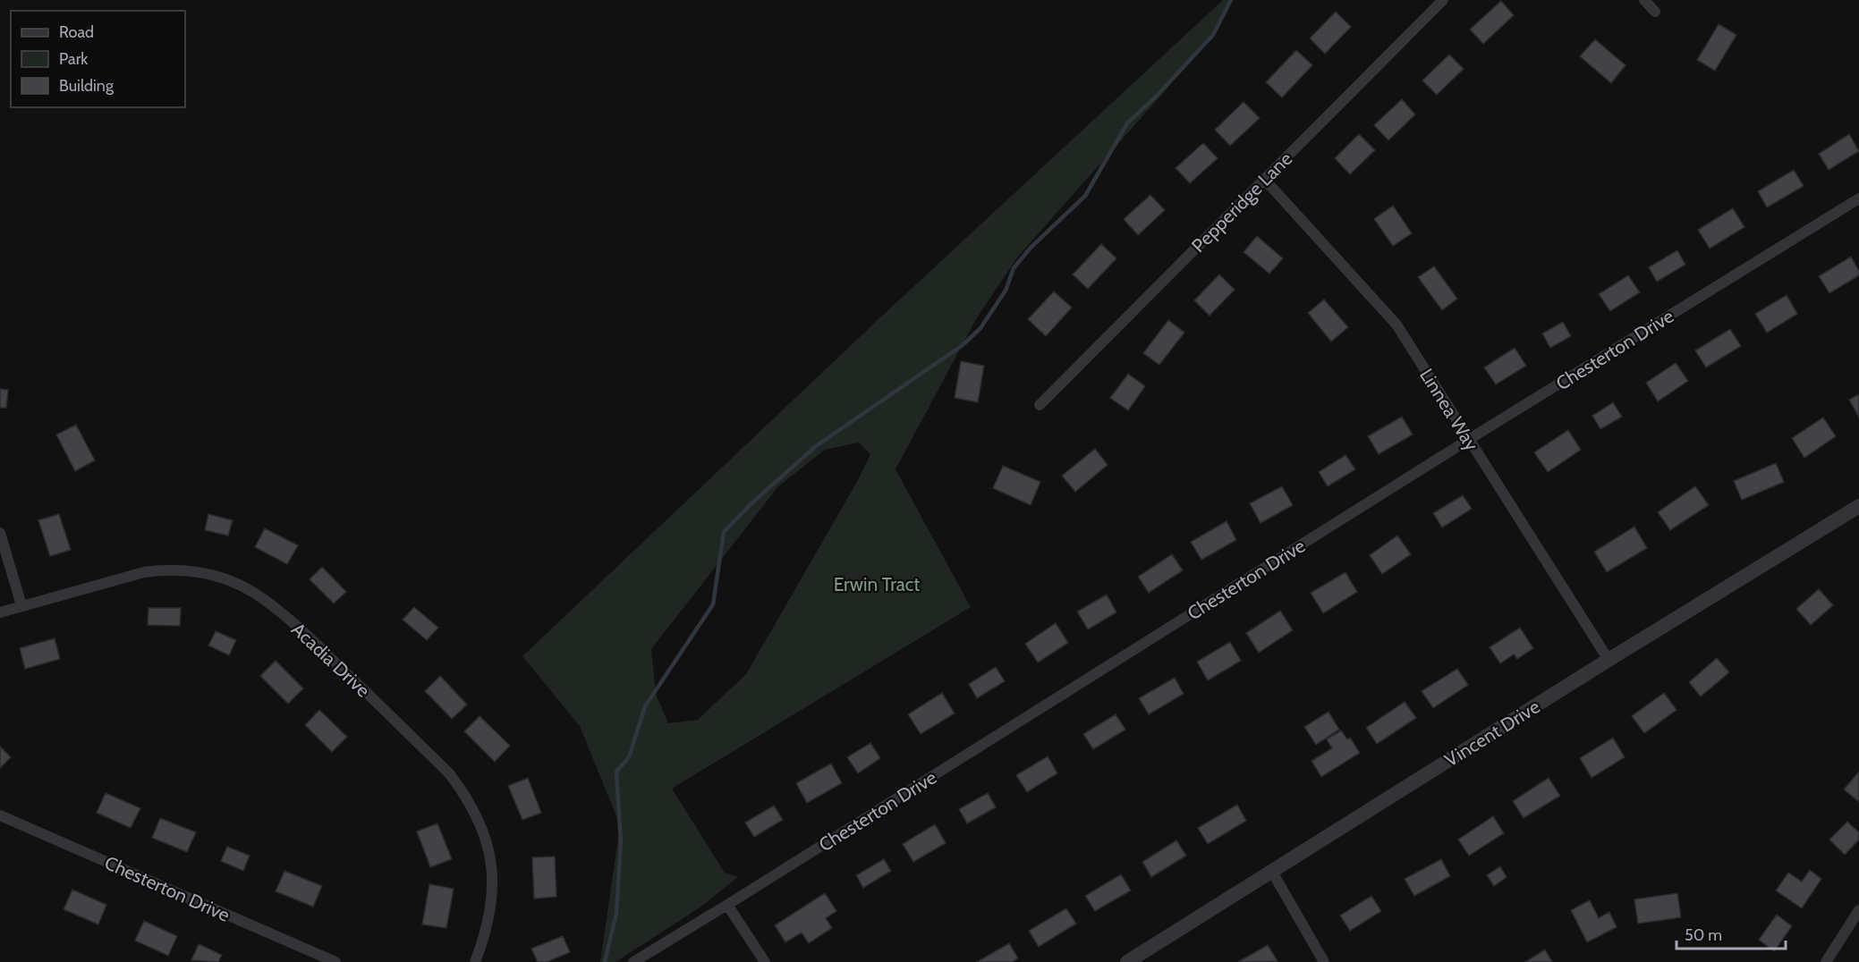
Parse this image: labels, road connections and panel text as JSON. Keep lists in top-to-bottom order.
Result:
{
  "streets": {
    "street": [
      "Pepperidge Lane",
      "Chesterton Drive",
      "Linnea Way",
      "Acadia Drive",
      "Vincent Drive"
    ]
  },
  "crossings": [
    ["Pepperidge Lane", "Linnea Way"],
    ["Chesterton Drive", "Linnea Way"],
    ["Linnea Way", "Vincent Drive"]
  ],
  "parks": ["Erwin Tract"],
  "legend": ["Road", "Park", "Building"],
  "scale_bar": "50 m"
}
